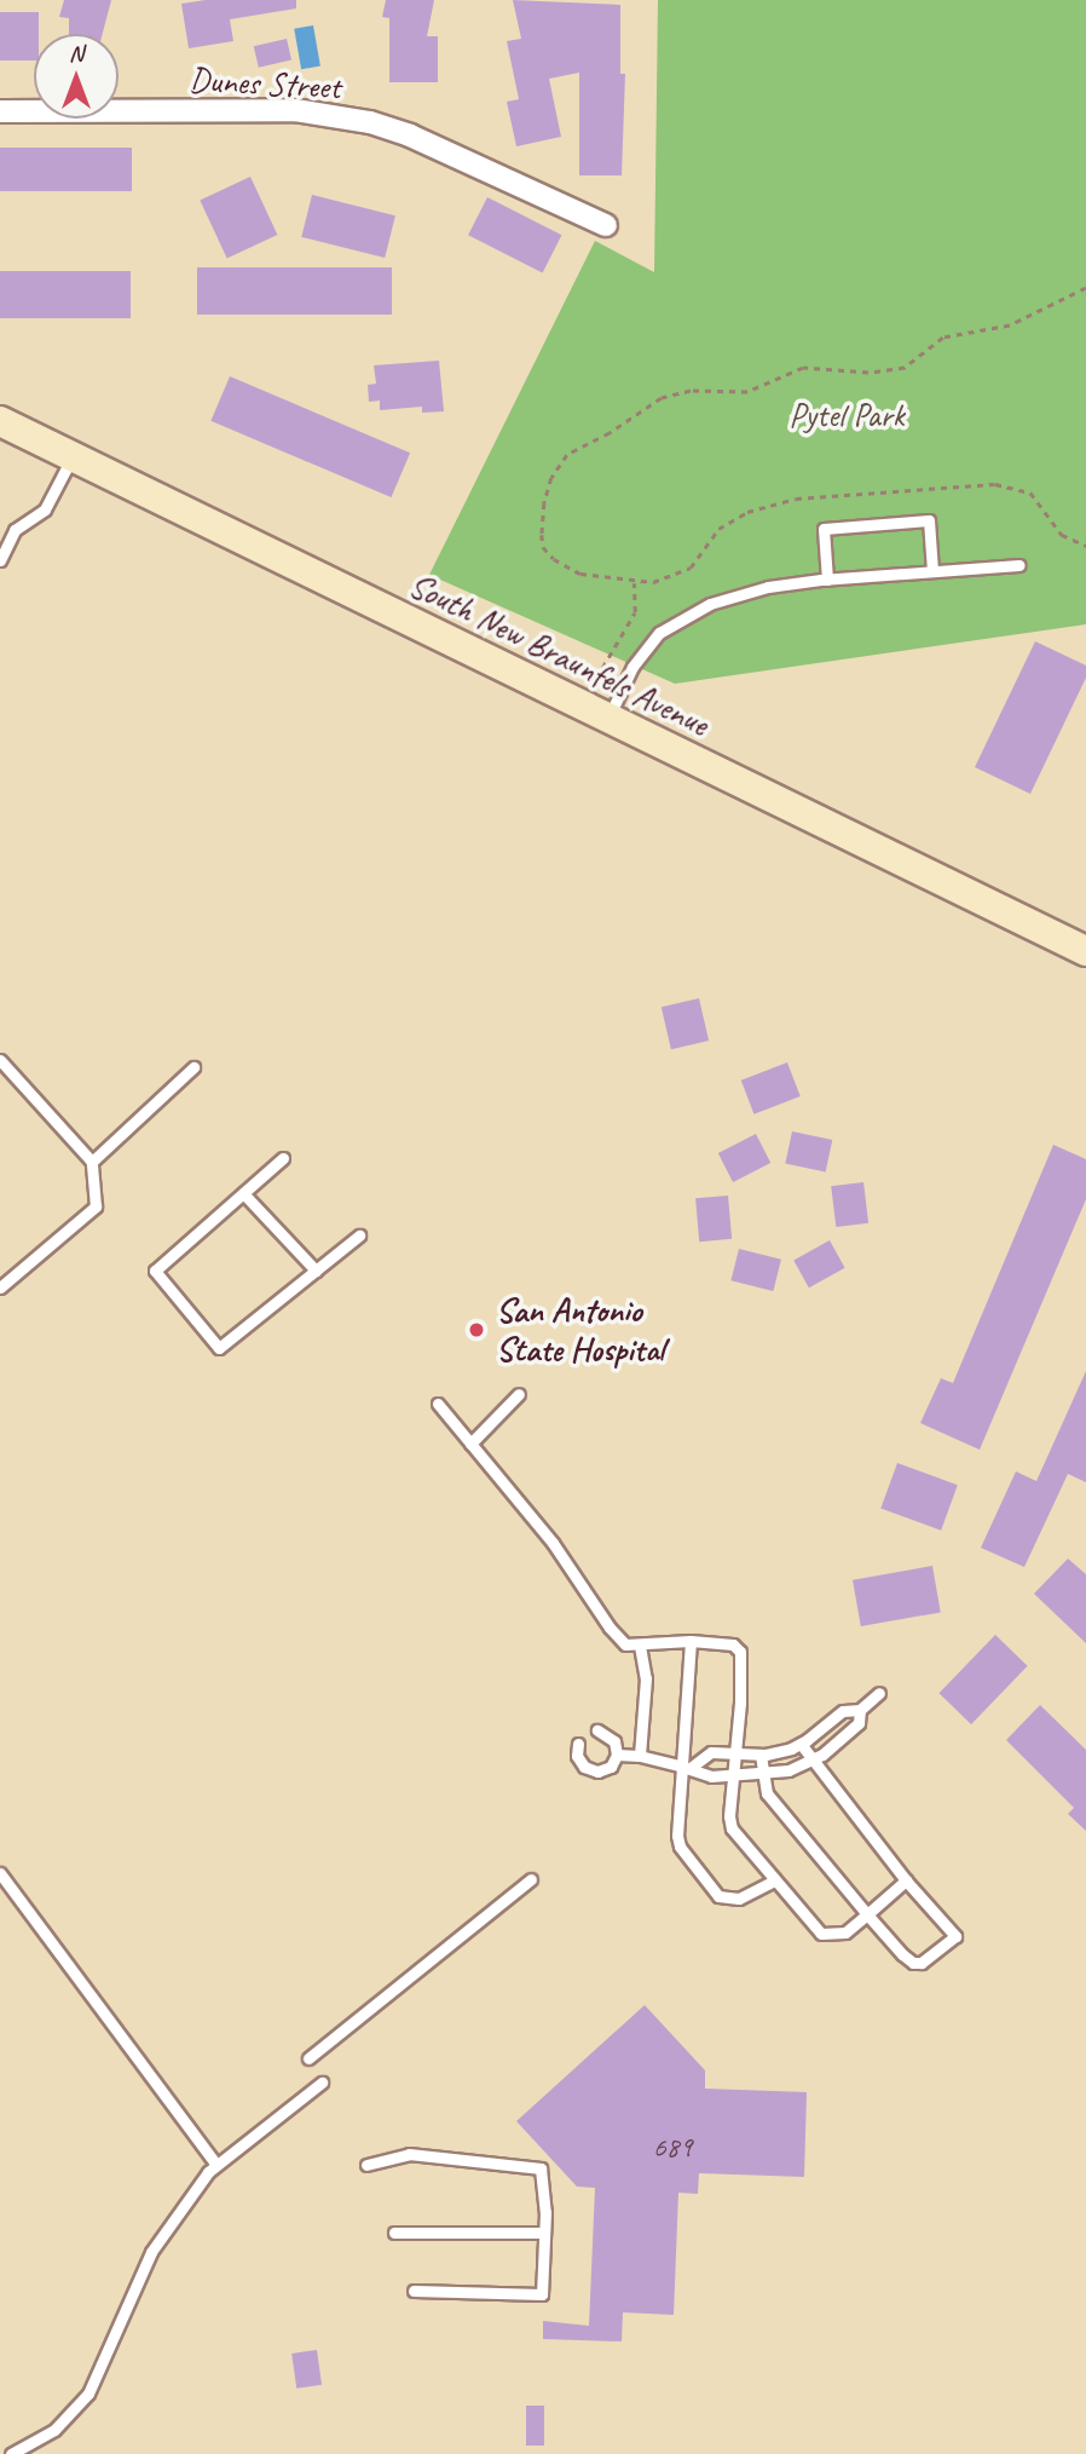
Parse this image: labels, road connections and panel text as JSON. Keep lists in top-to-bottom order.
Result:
{
  "streets": {
    "main road": ["South New Braunfels Avenue"],
    "street": ["Dunes Street"]
  },
  "parks": ["Pytel Park"],
  "places": ["San Antonio State Hospital"],
  "house_numbers": ["689"],
  "north": "top"
}
